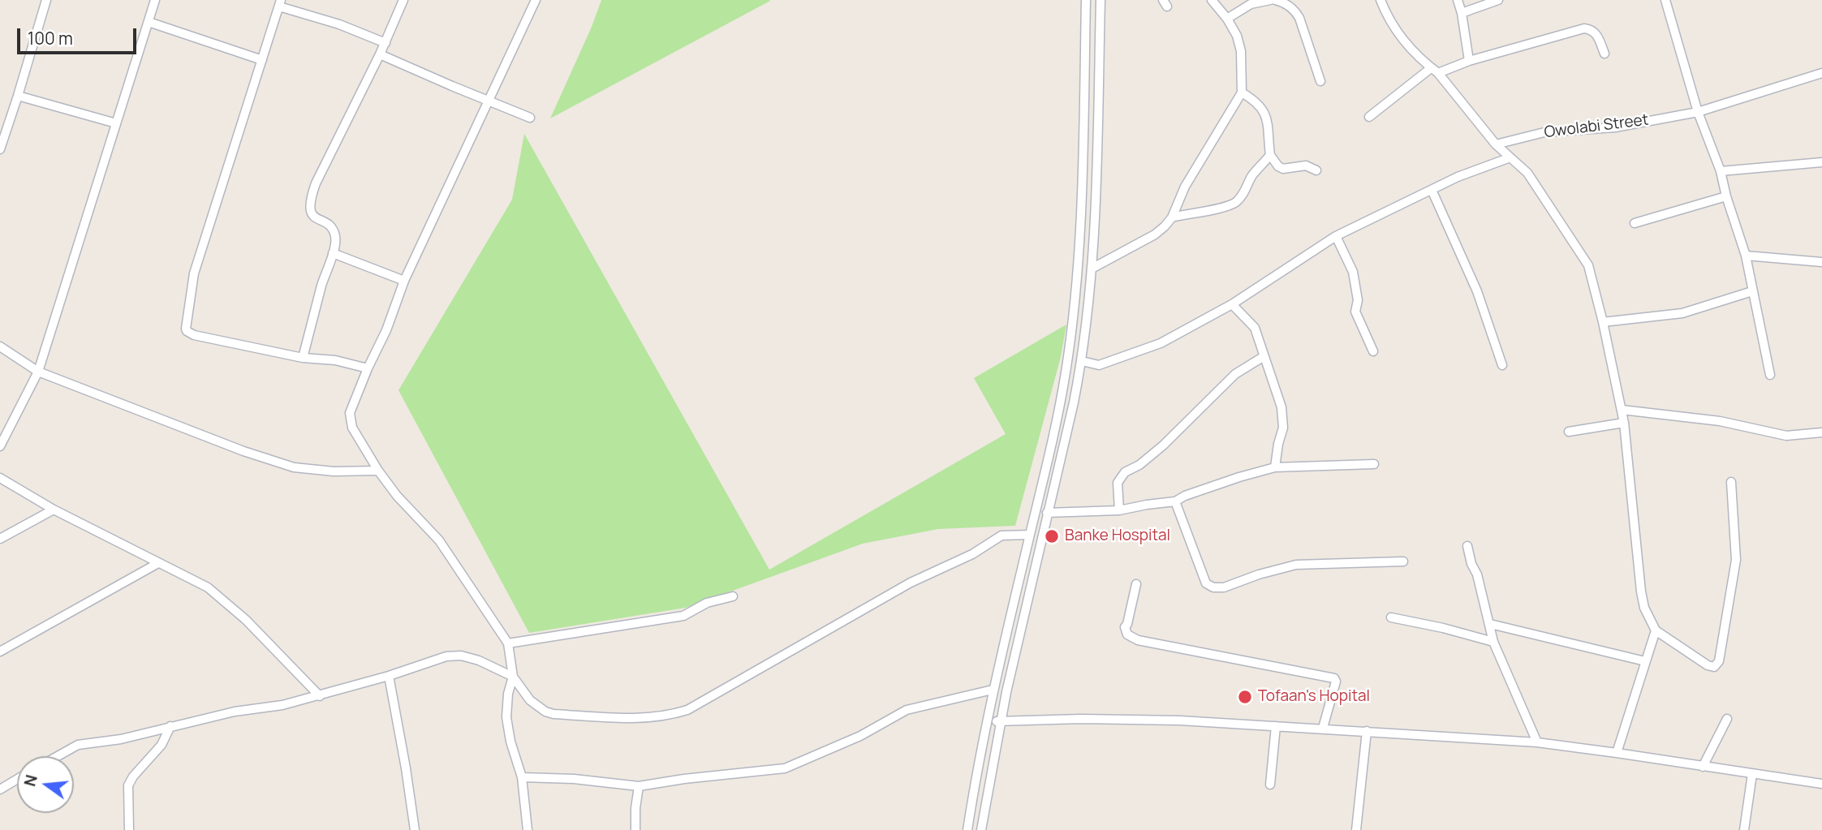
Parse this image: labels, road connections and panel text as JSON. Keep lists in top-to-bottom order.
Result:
{
  "streets": {
    "street": ["Owolabi Street"]
  },
  "places": ["Banke Hospital", "Tofaan's Hopital"],
  "scale_bar": "100 m",
  "north": "left"
}
